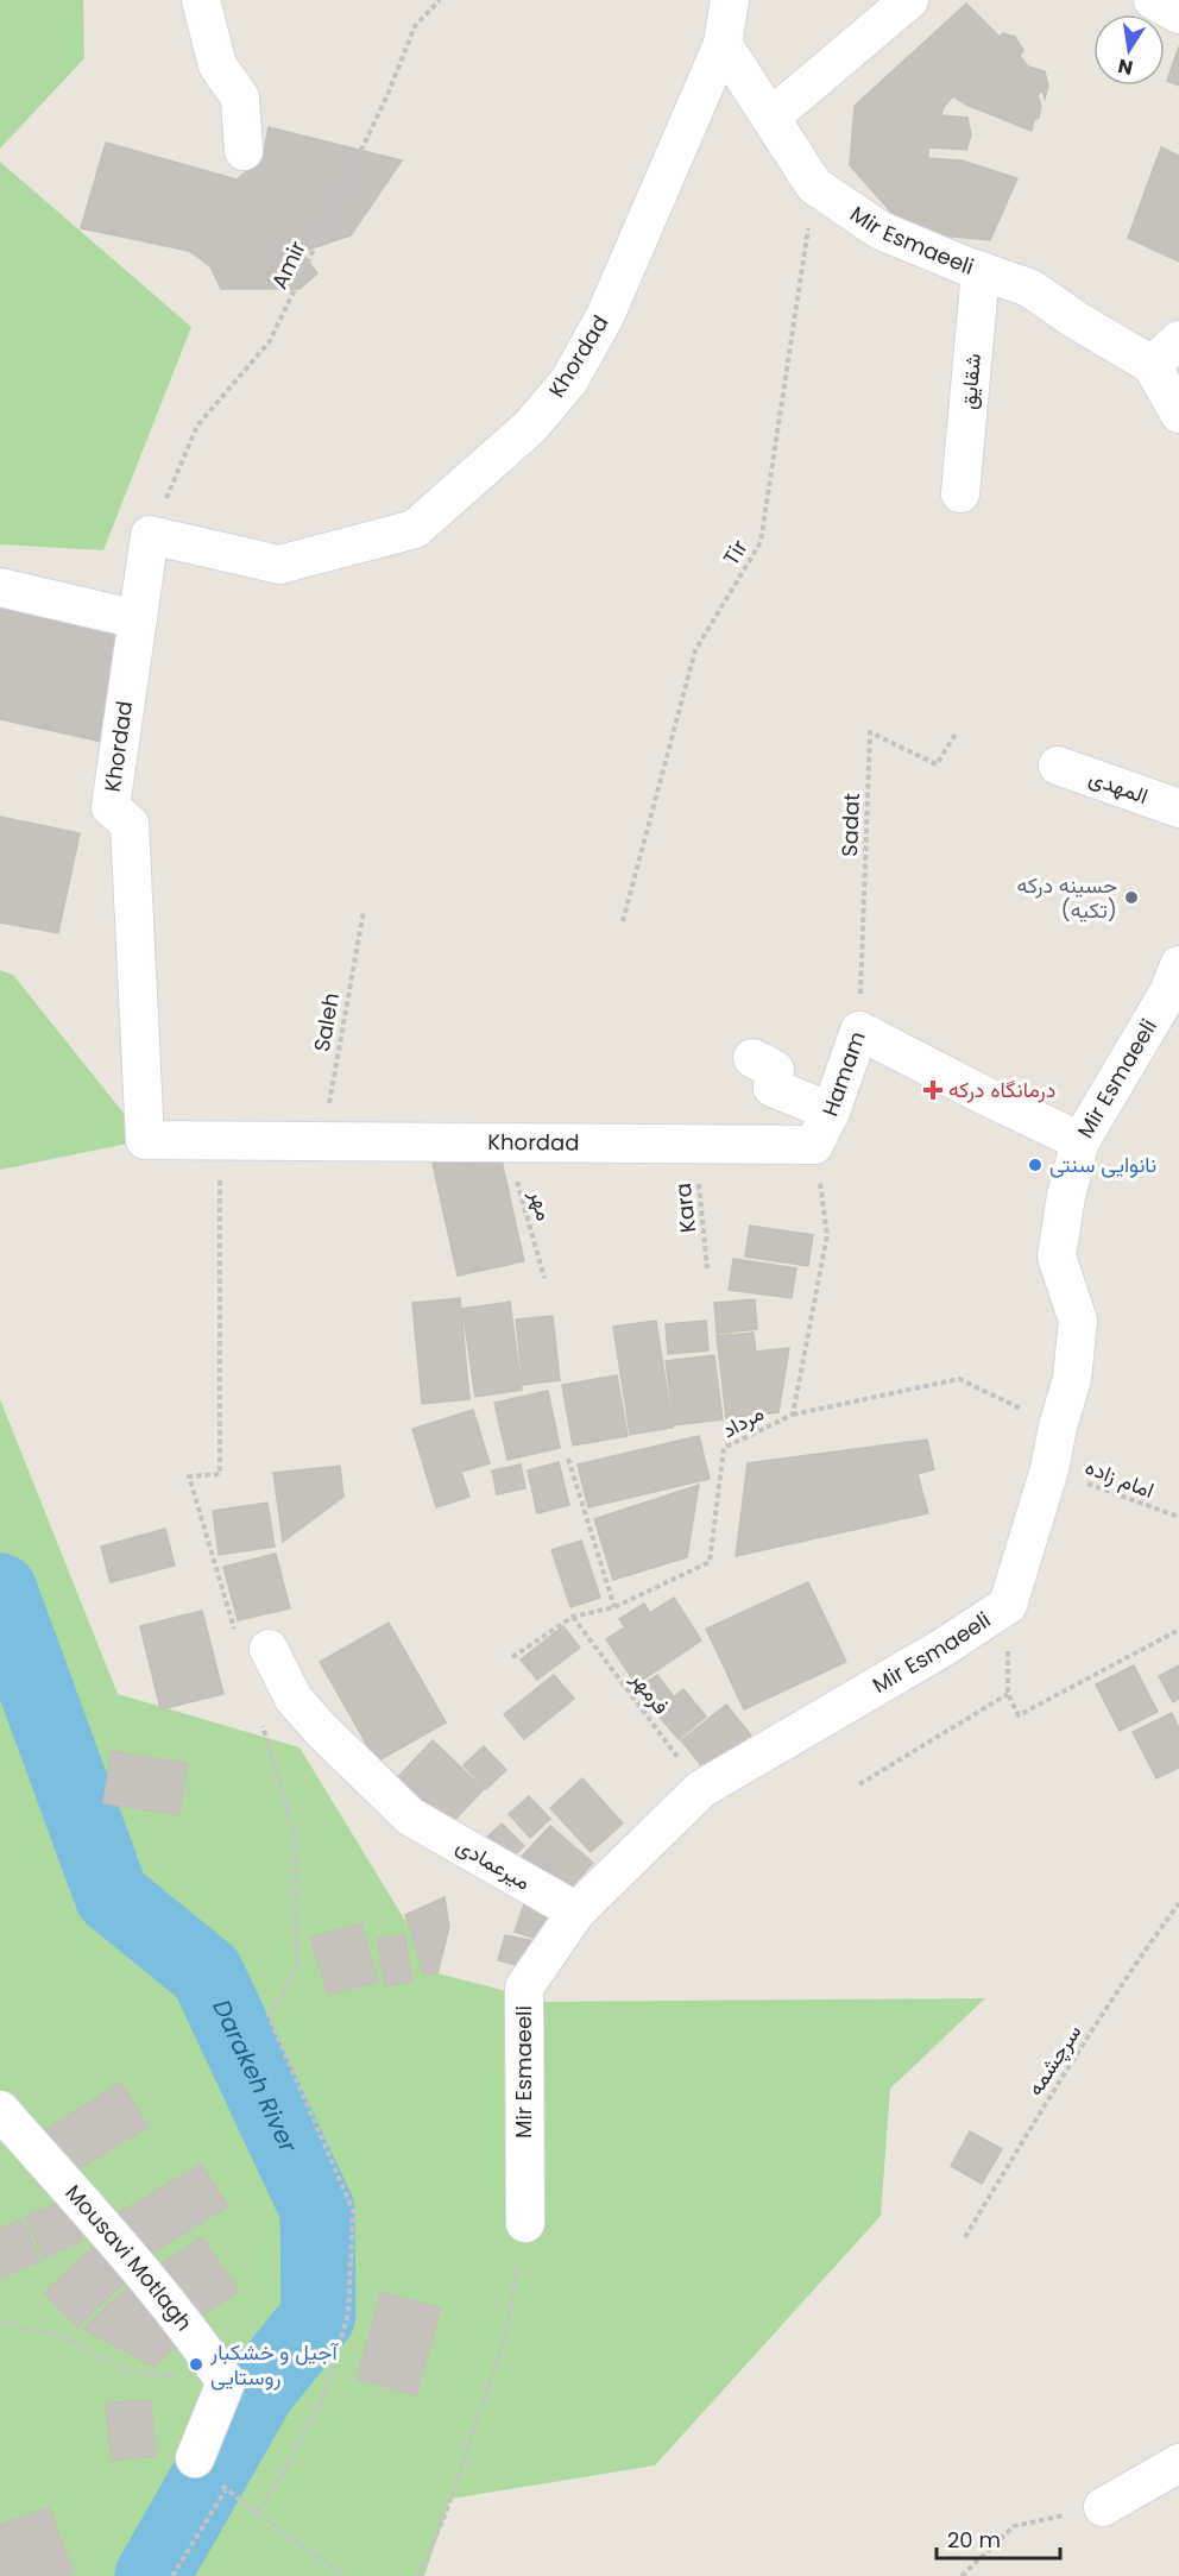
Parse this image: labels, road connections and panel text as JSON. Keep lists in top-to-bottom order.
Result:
{
  "streets": {
    "street": [
      "Mir Esmaeeli",
      "Khordad",
      "شقایق",
      "المهدی",
      "Hamam",
      "میرعمادی",
      "Mousavi Motlagh"
    ],
    "path": [
      "Amir",
      "Tir",
      "Sadat",
      "Saleh",
      "مهر",
      "Kara",
      "مرداد",
      "امام زاده",
      "فرمهر",
      "سرچشمه"
    ]
  },
  "crossings": [
    ["Mir Esmaeeli", "Khordad"],
    ["Mir Esmaeeli", "شقایق"],
    ["Mir Esmaeeli", "Tir"],
    ["Mir Esmaeeli", "Hamam"],
    ["Mir Esmaeeli", "امام زاده"],
    ["Mir Esmaeeli", "فرمهر"],
    ["Mir Esmaeeli", "میرعمادی"],
    ["Amir", "Khordad"],
    ["Khordad", "Saleh"],
    ["Khordad", "Hamam"],
    ["Khordad", "مهر"],
    ["Khordad", "Kara"],
    ["Khordad", "مرداد"],
    ["Sadat", "Hamam"],
    ["Hamam", "مرداد"],
    ["مرداد", "فرمهر"]
  ],
  "water": ["Darakeh River"],
  "places": {
    "other": ["حسینه درکه (تکیه)", "نانوایی سنتی", "آجیل و خشکبار روستایی"],
    "health": ["درمانگاه درکه"]
  },
  "scale_bar": "20 m",
  "north": "bottom"
}
